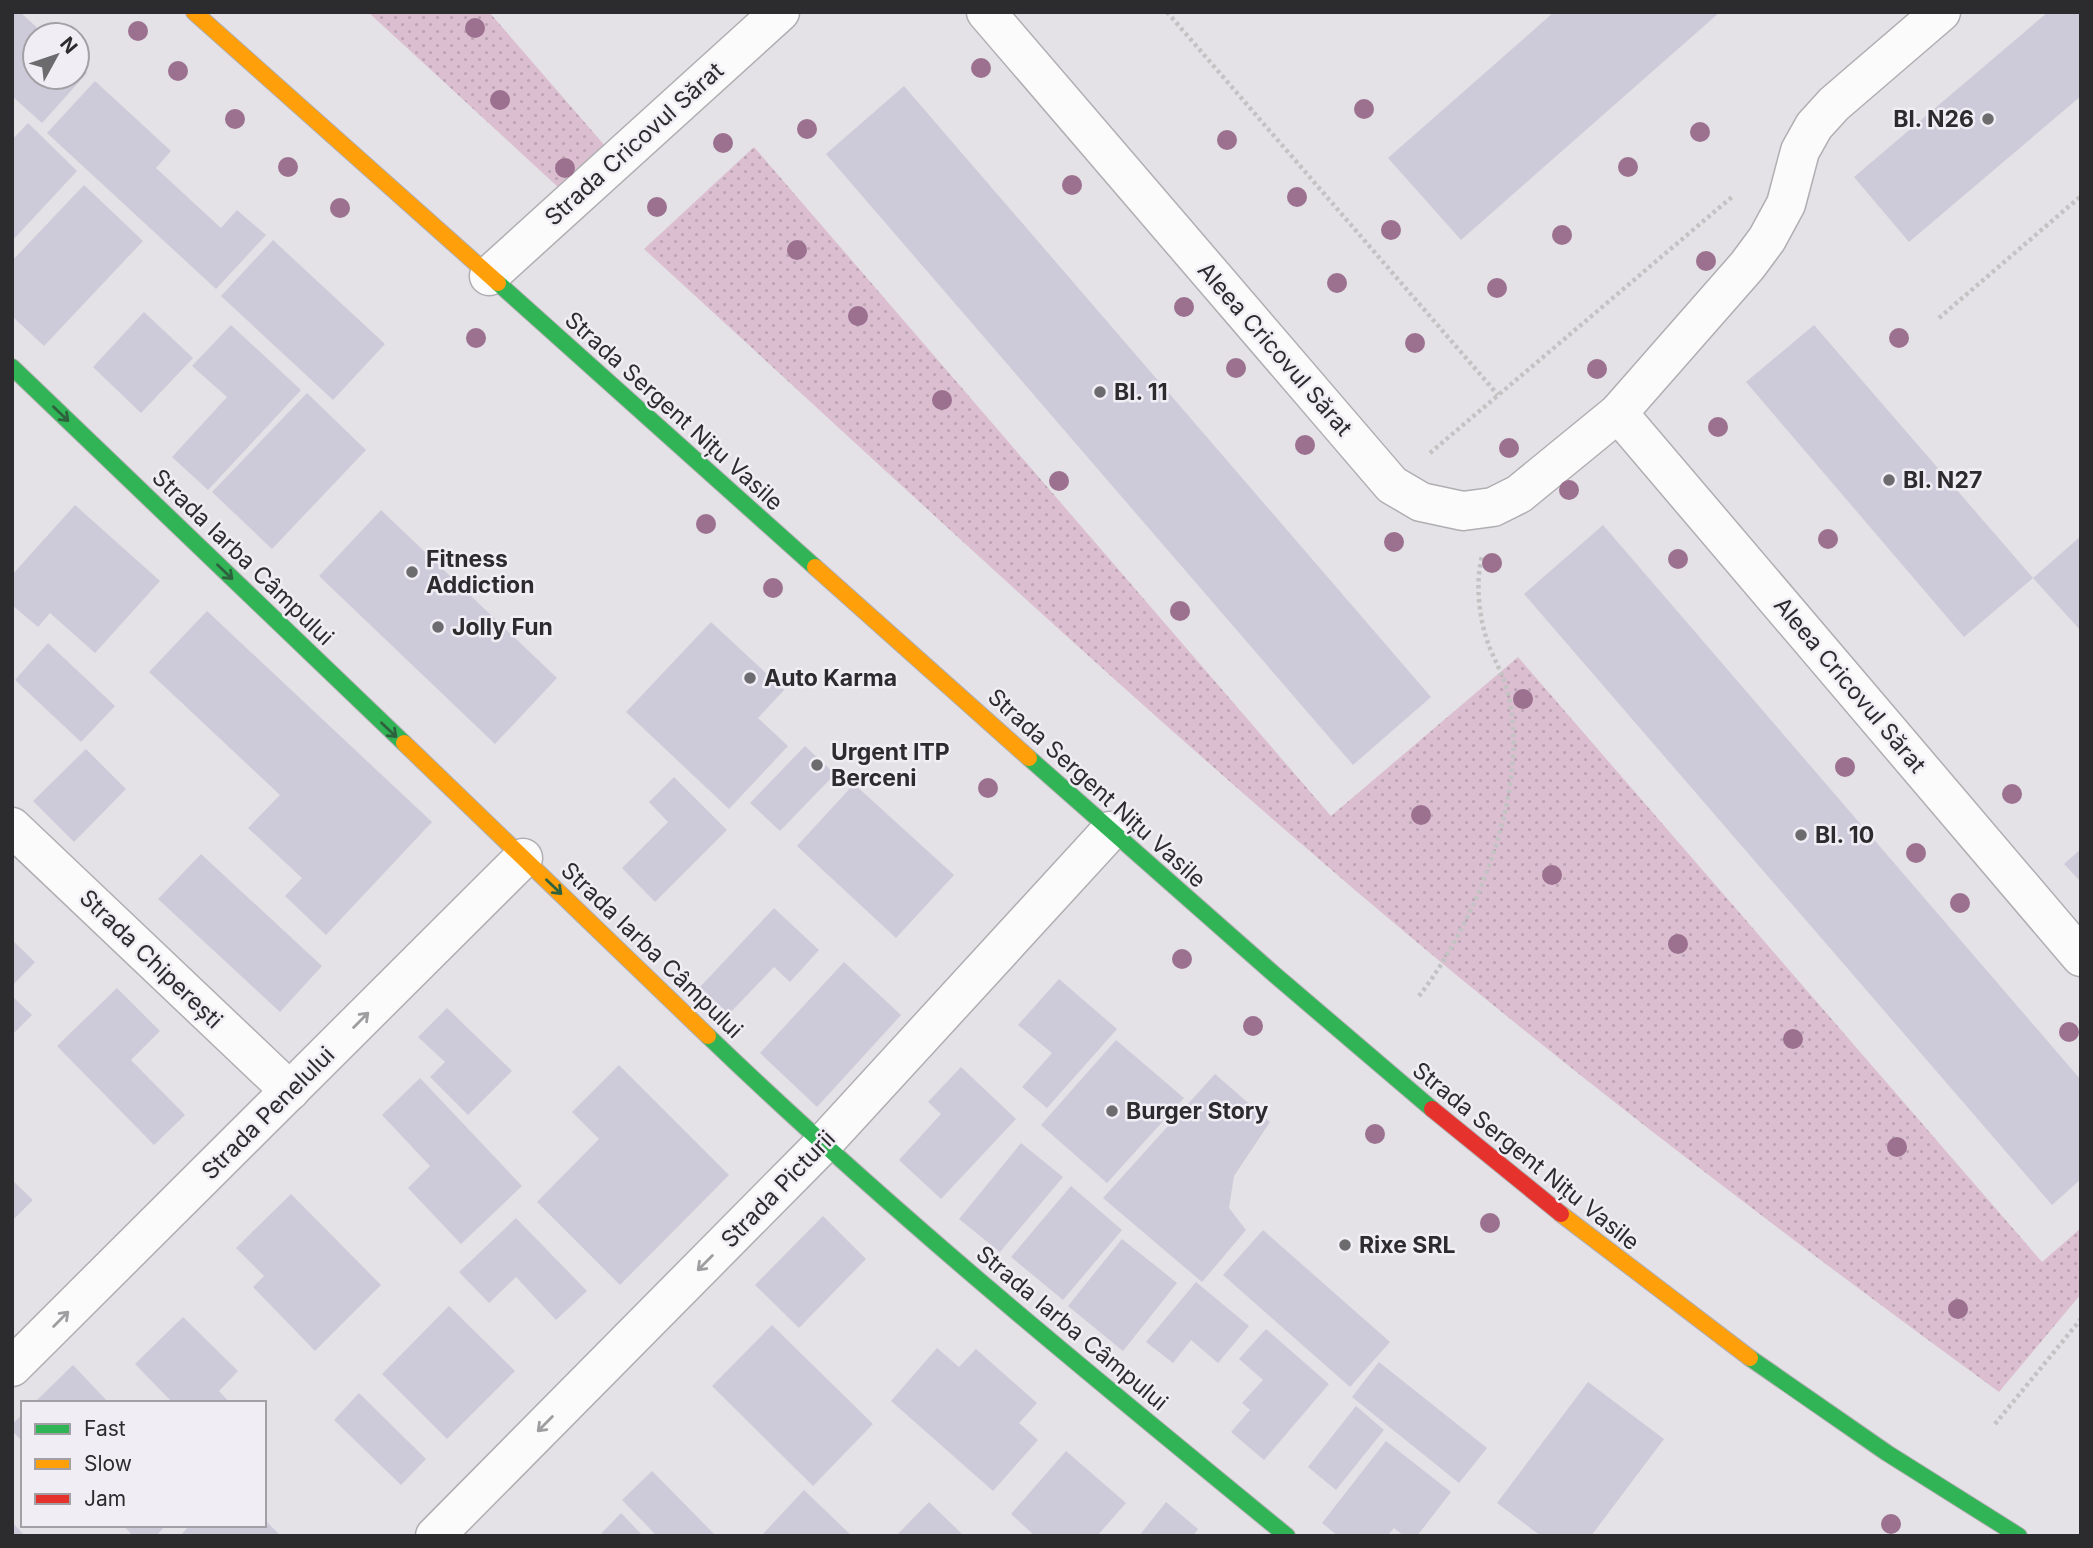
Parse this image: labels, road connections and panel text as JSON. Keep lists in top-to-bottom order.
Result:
{
  "streets": {
    "main road": ["Strada Sergent Nițu Vasile", "Strada Iarba Câmpului"],
    "street": [
      "Strada Cricovul Sărat",
      "Aleea Cricovul Sărat",
      "Strada Chiperești",
      "Strada Penelului",
      "Strada Picturii"
    ]
  },
  "crossings": [
    ["Strada Cricovul Sărat", "Strada Sergent Nițu Vasile"],
    ["Strada Sergent Nițu Vasile", "Strada Picturii"],
    ["Strada Iarba Câmpului", "Strada Penelului"],
    ["Strada Iarba Câmpului", "Strada Picturii"],
    ["Strada Chiperești", "Strada Penelului"]
  ],
  "one_way": ["Strada Iarba Câmpului", "Strada Penelului", "Strada Picturii"],
  "places": [
    "Bl. N26",
    "Bl. 11",
    "Bl. N27",
    "Fitness Addiction",
    "Jolly Fun",
    "Auto Karma",
    "Urgent ITP Berceni",
    "Bl. 10",
    "Burger Story",
    "Rixe SRL"
  ],
  "legend": ["Fast", "Slow", "Jam"],
  "north": "top right"
}
